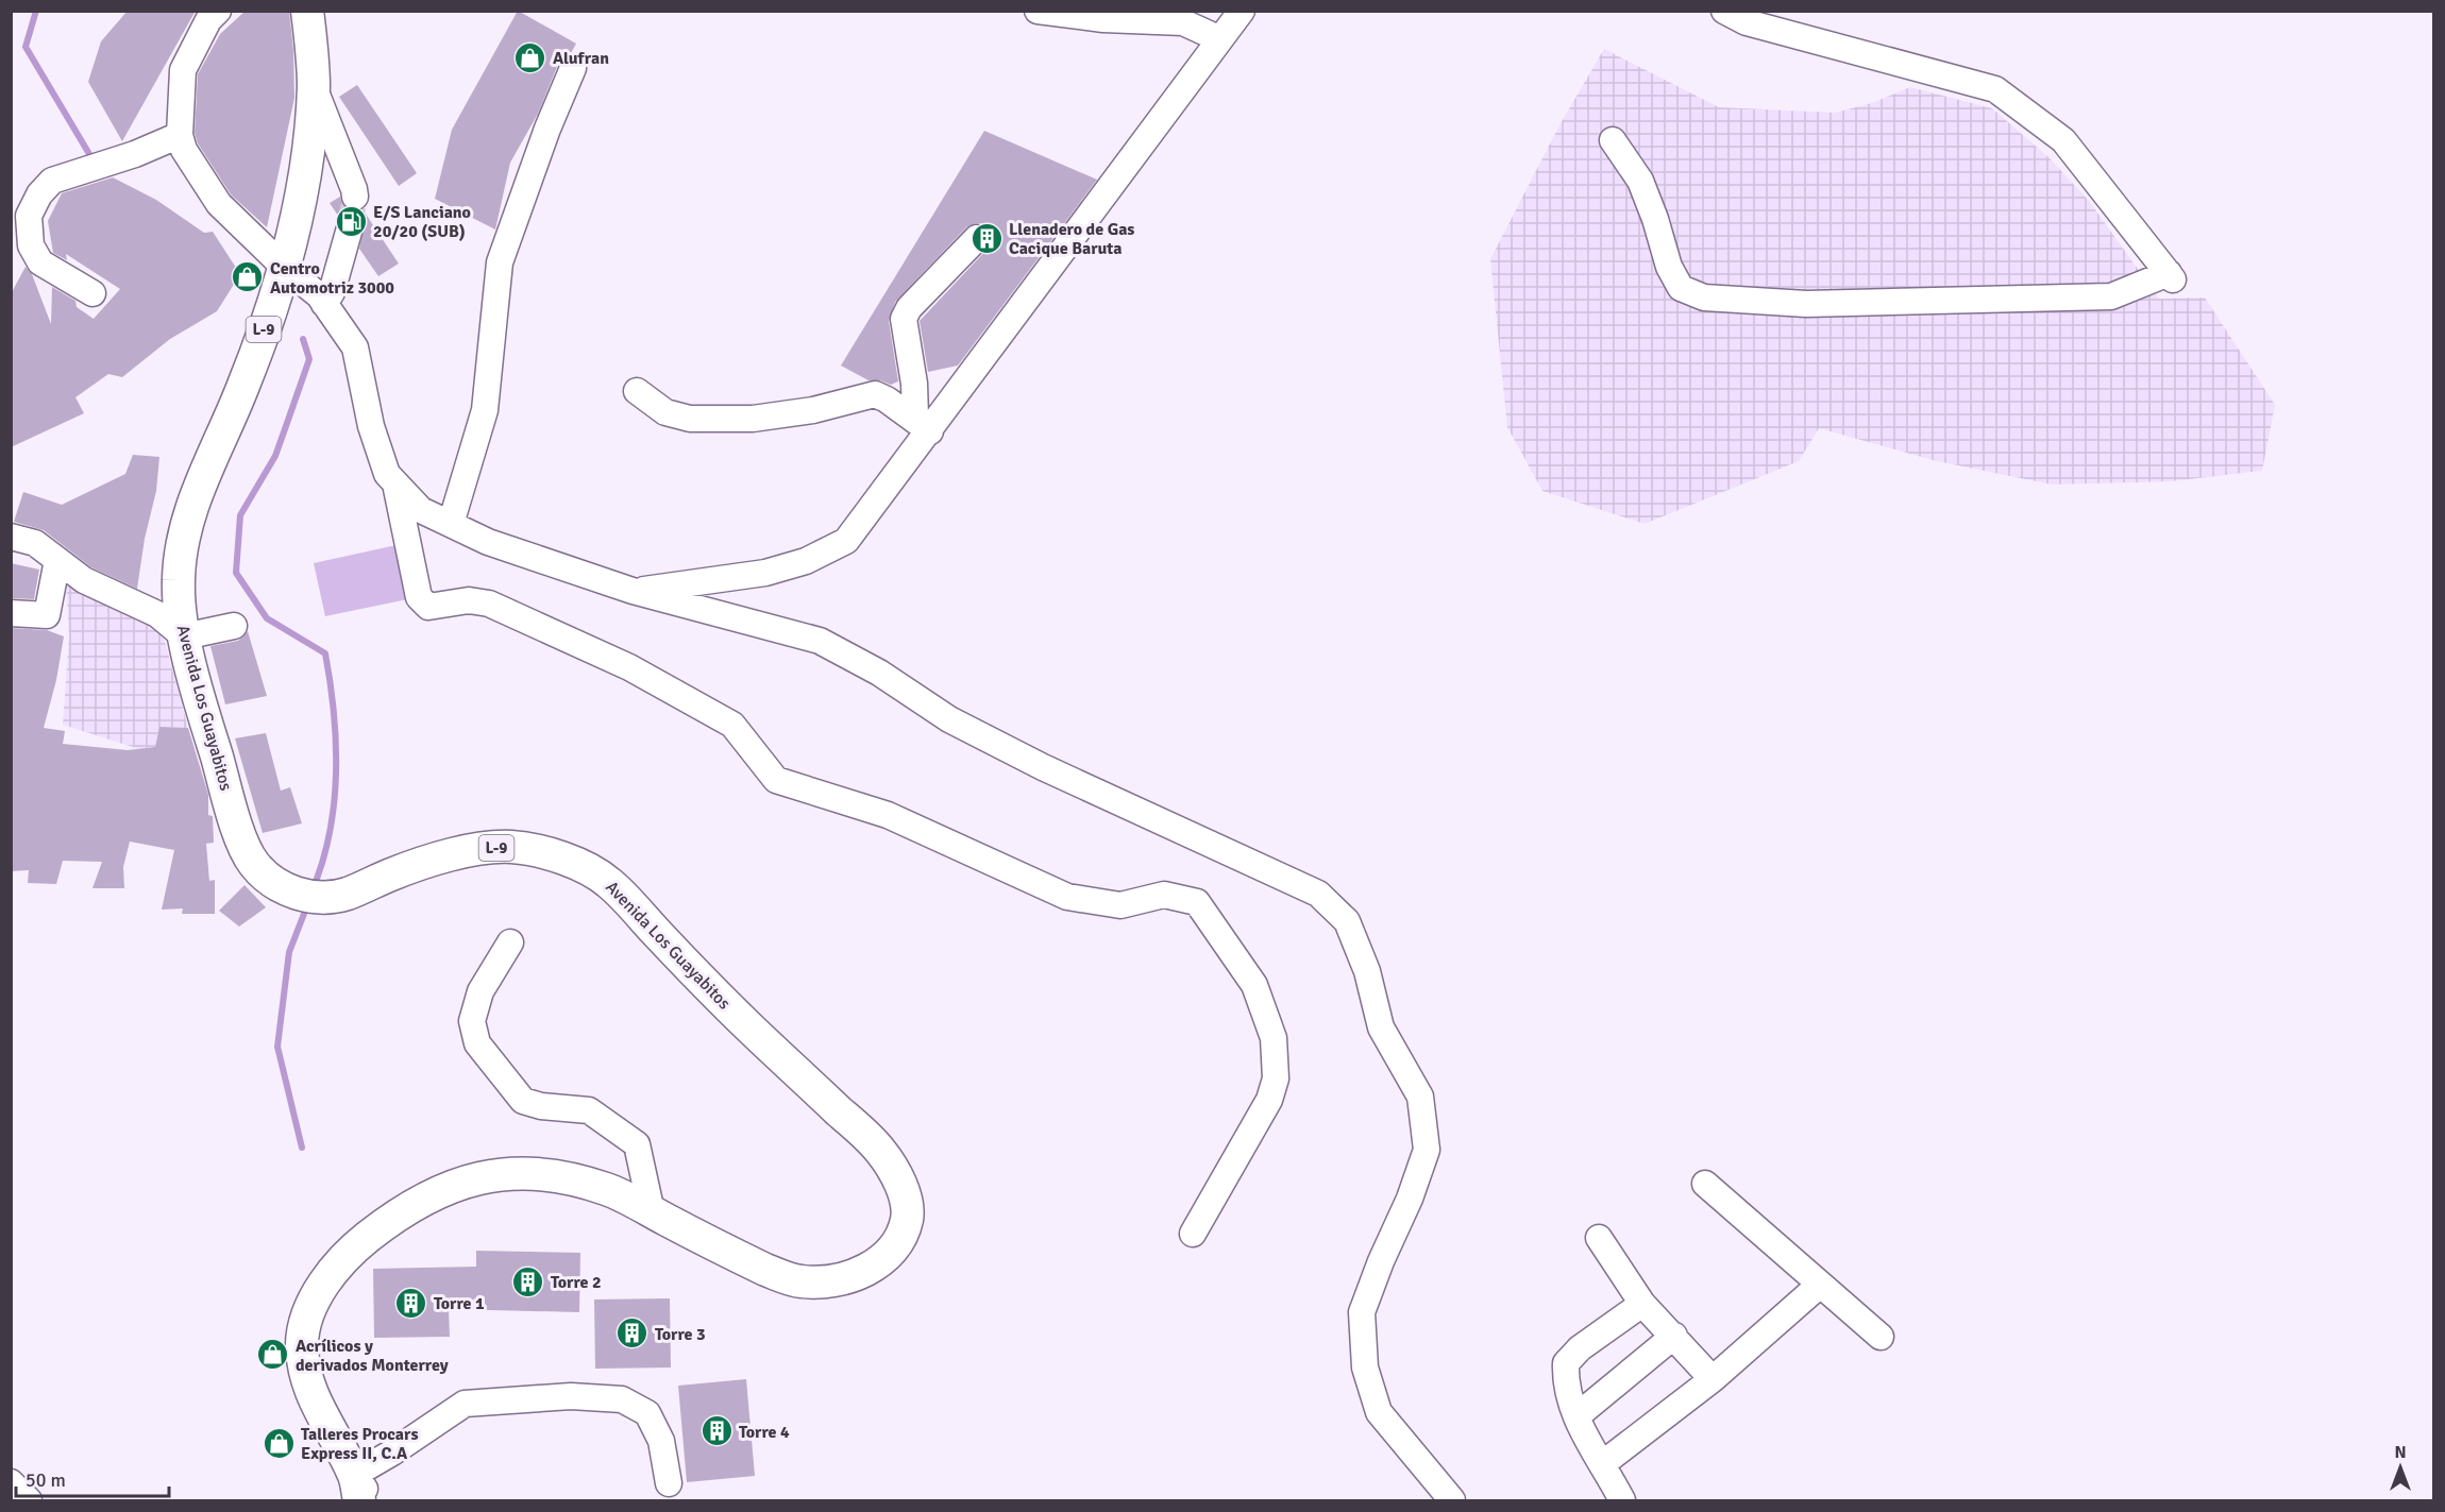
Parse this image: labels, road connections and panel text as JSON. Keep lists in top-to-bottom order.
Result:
{
  "streets": {
    "main road": ["L-9", "Avenida Los Guayabitos"]
  },
  "places": {
    "shop": [
      "Alufran",
      "Centro Automotriz 3000",
      "Acrílicos y derivados Monterrey",
      "Talleres Procars Express II, C.A"
    ],
    "fuel station": ["E/S Lanciano 20/20 (SUB)"],
    "building": [
      "Llenadero de Gas Cacique Baruta",
      "Torre 2",
      "Torre 1",
      "Torre 3",
      "Torre 4"
    ]
  },
  "scale_bar": "50 m",
  "north": "top"
}
